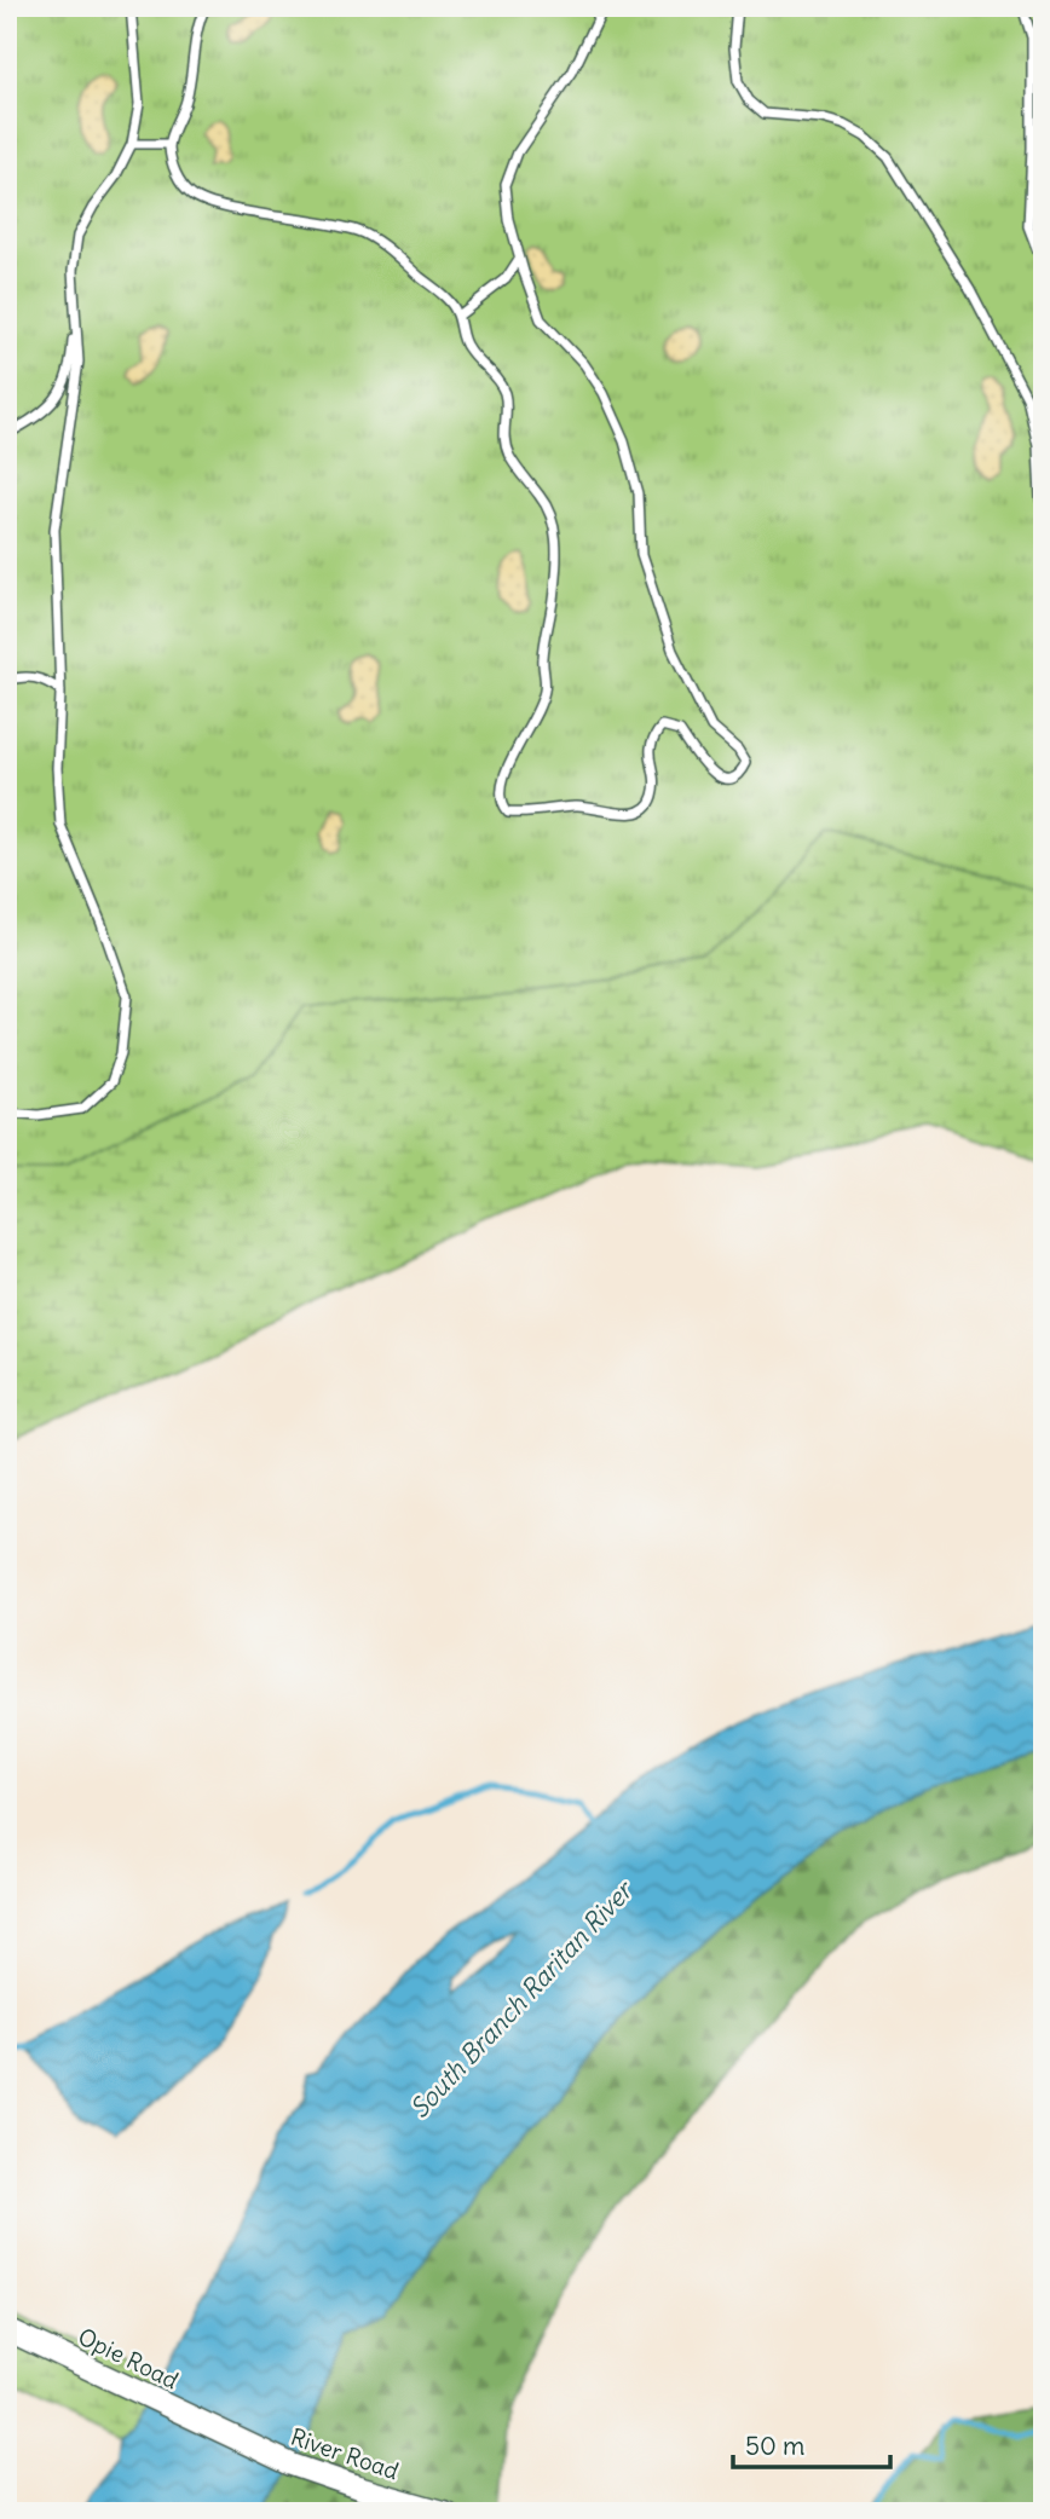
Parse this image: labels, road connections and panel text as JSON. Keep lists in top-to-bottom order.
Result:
{
  "streets": {
    "street": ["Opie Road", "River Road"]
  },
  "crossings": [
    ["Opie Road", "River Road"]
  ],
  "water": ["South Branch Raritan River"],
  "scale_bar": "50 m"
}
